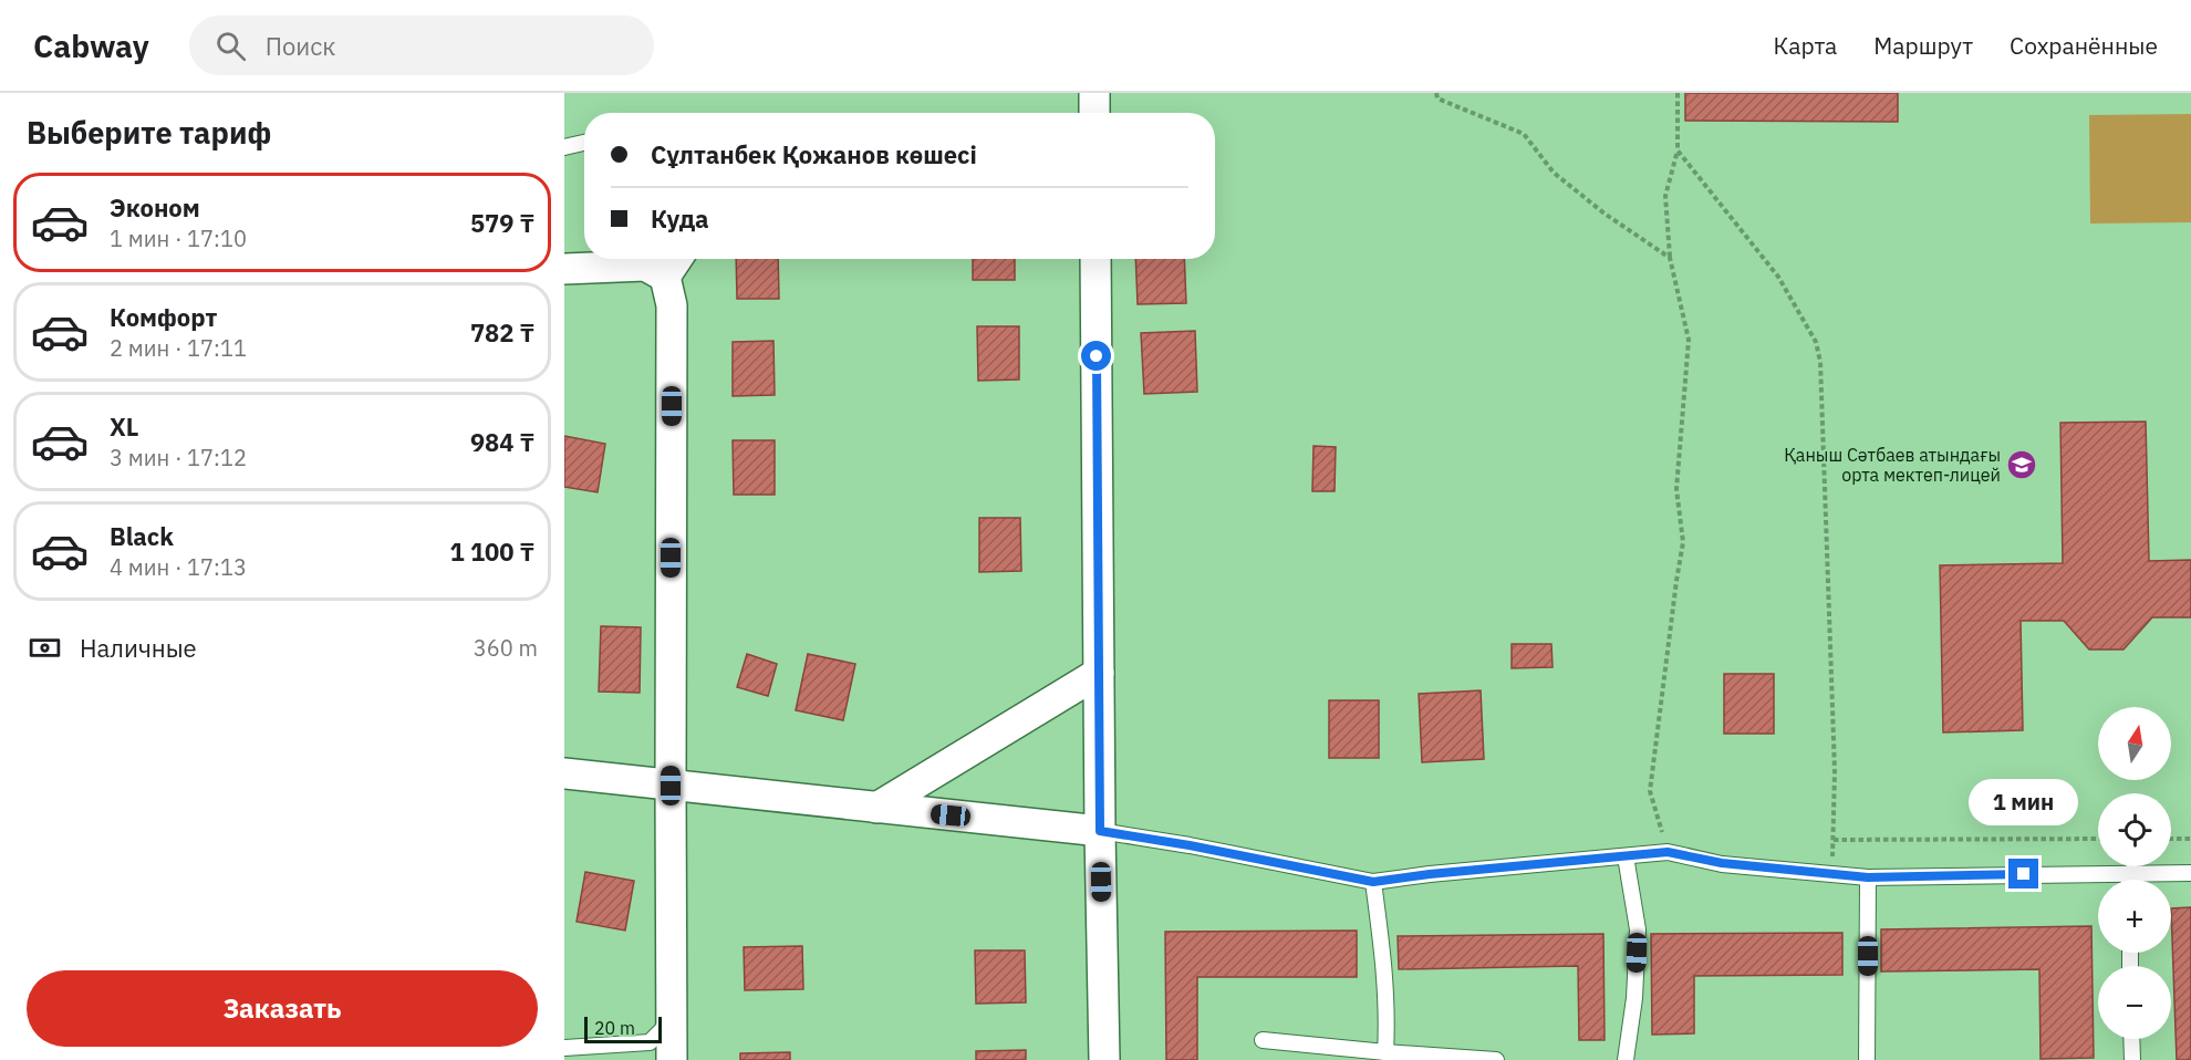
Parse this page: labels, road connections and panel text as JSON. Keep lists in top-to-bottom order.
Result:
{
  "places": {
    "school or university": ["Қаныш Сәтбаев атындағы орта мектеп-лицей"]
  },
  "scale_bar": "20 m",
  "north": "top",
  "page": {
    "header": "Cabway",
    "search": "Поиск",
    "nav": ["Карта", "Маршрут", "Сохранённые"],
    "heading": "Выберите тариф",
    "banner": ["Сұлтанбек Қожанов көшесі", "Куда"],
    "list": [
      {
        "name": "Эконом",
        "note": "1 мин · 17:10",
        "value": "579 ₸"
      },
      {
        "name": "Комфорт",
        "note": "2 мин · 17:11",
        "value": "782 ₸"
      },
      {
        "name": "XL",
        "note": "3 мин · 17:12",
        "value": "984 ₸"
      },
      {
        "name": "Black",
        "note": "4 мин · 17:13",
        "value": "1 100 ₸"
      }
    ],
    "pay": ["Наличные", "360 m"],
    "map_buttons": ["+", "−"],
    "bubble": "1 мин",
    "buttons": "Заказать",
    "scale": "20 m"
  }
}
